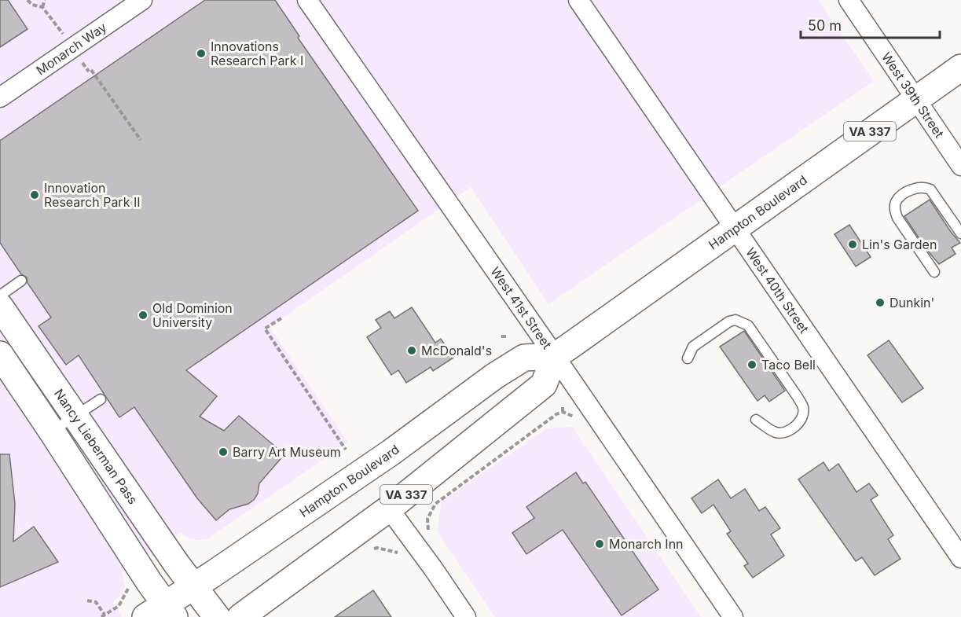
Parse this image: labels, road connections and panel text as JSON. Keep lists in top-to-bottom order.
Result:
{
  "streets": {
    "main road": ["VA 337", "Hampton Boulevard", "Nancy Lieberman Pass"],
    "street": [
      "Monarch Way",
      "West 39th Street",
      "West 40th Street",
      "West 41st Street"
    ]
  },
  "crossings": [
    ["West 39th Street", "Hampton Boulevard"],
    ["VA 337", "Hampton Boulevard"],
    ["VA 337", "West 41st Street"],
    ["Hampton Boulevard", "West 40th Street"],
    ["Hampton Boulevard", "West 41st Street"],
    ["Hampton Boulevard", "Nancy Lieberman Pass"]
  ],
  "places": [
    "Innovations Research Park I",
    "Innovation Research Park II",
    "Lin's Garden",
    "Dunkin'",
    "Old Dominion University",
    "McDonald's",
    "Taco Bell",
    "Barry Art Museum",
    "Monarch Inn"
  ],
  "scale_bar": "50 m"
}
